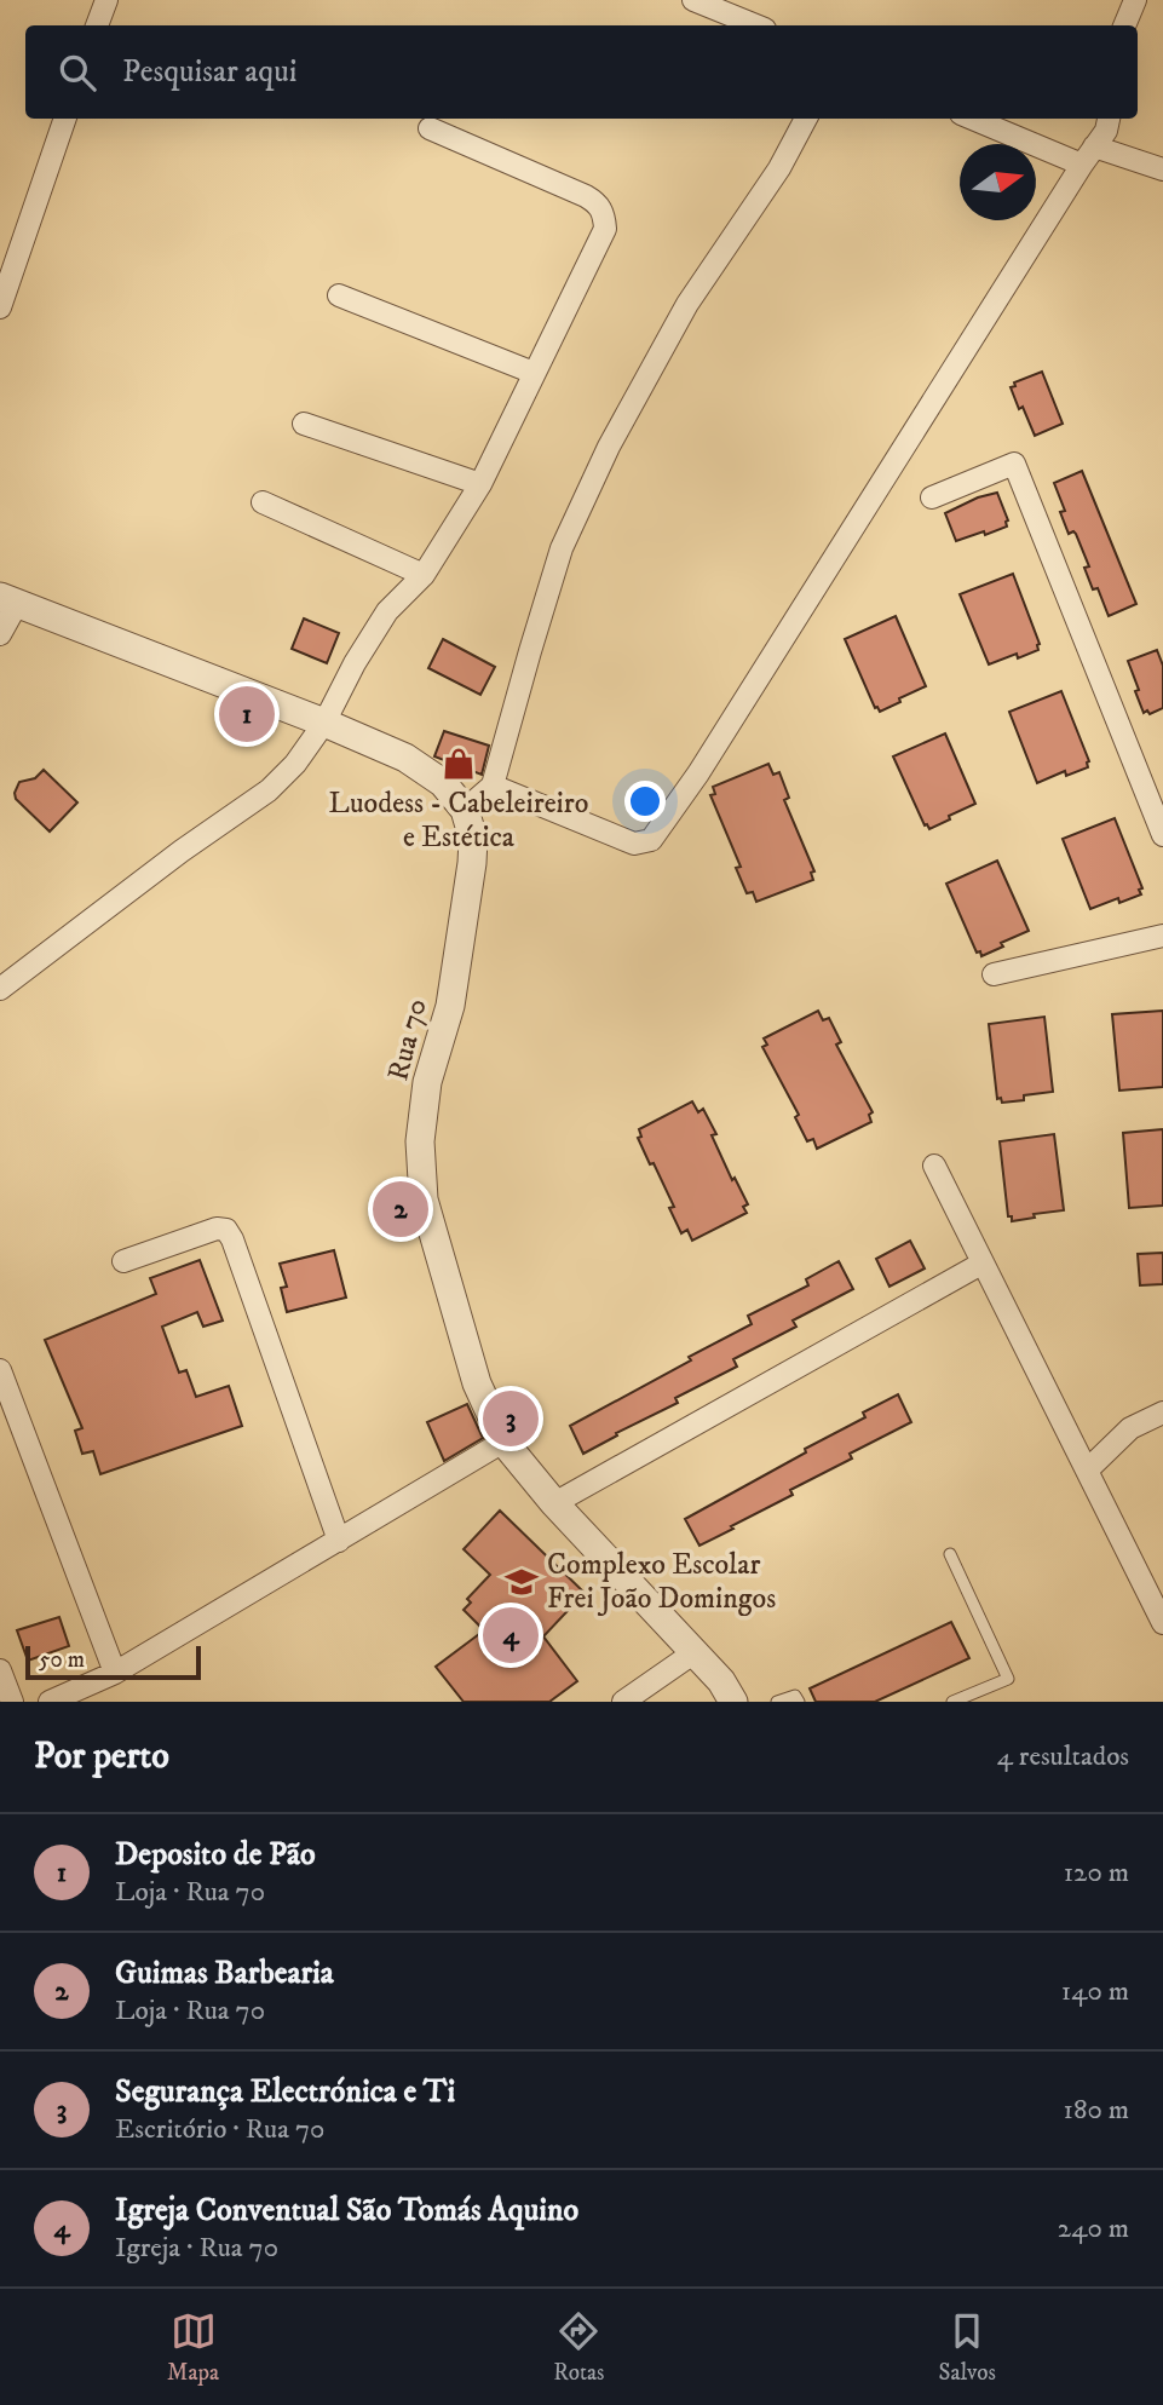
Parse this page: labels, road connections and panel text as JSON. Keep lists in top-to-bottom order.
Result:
{
  "streets": {
    "street": ["Rua 70"]
  },
  "places": {
    "shop": ["Luodess - Cabeleireiro e Estética"],
    "school or university": ["Complexo Escolar Frei João Domingos"]
  },
  "scale_bar": "50 m",
  "north": "right",
  "page": {
    "search": "Pesquisar aqui",
    "pins": [
      "1",
      "2",
      "3",
      "4"
    ],
    "scale": "50 m",
    "heading": ["Por perto", "4 resultados"],
    "list": [
      {
        "mark": "1",
        "name": "Deposito de Pão",
        "note": "Loja · Rua 70",
        "value": "120 m"
      },
      {
        "mark": "2",
        "name": "Guimas Barbearia",
        "note": "Loja · Rua 70",
        "value": "140 m"
      },
      {
        "mark": "3",
        "name": "Segurança Electrónica e Ti",
        "note": "Escritório · Rua 70",
        "value": "180 m"
      },
      {
        "mark": "4",
        "name": "Igreja Conventual São Tomás Aquino",
        "note": "Igreja · Rua 70",
        "value": "240 m"
      }
    ],
    "nav": ["Mapa", "Rotas", "Salvos"]
  }
}
